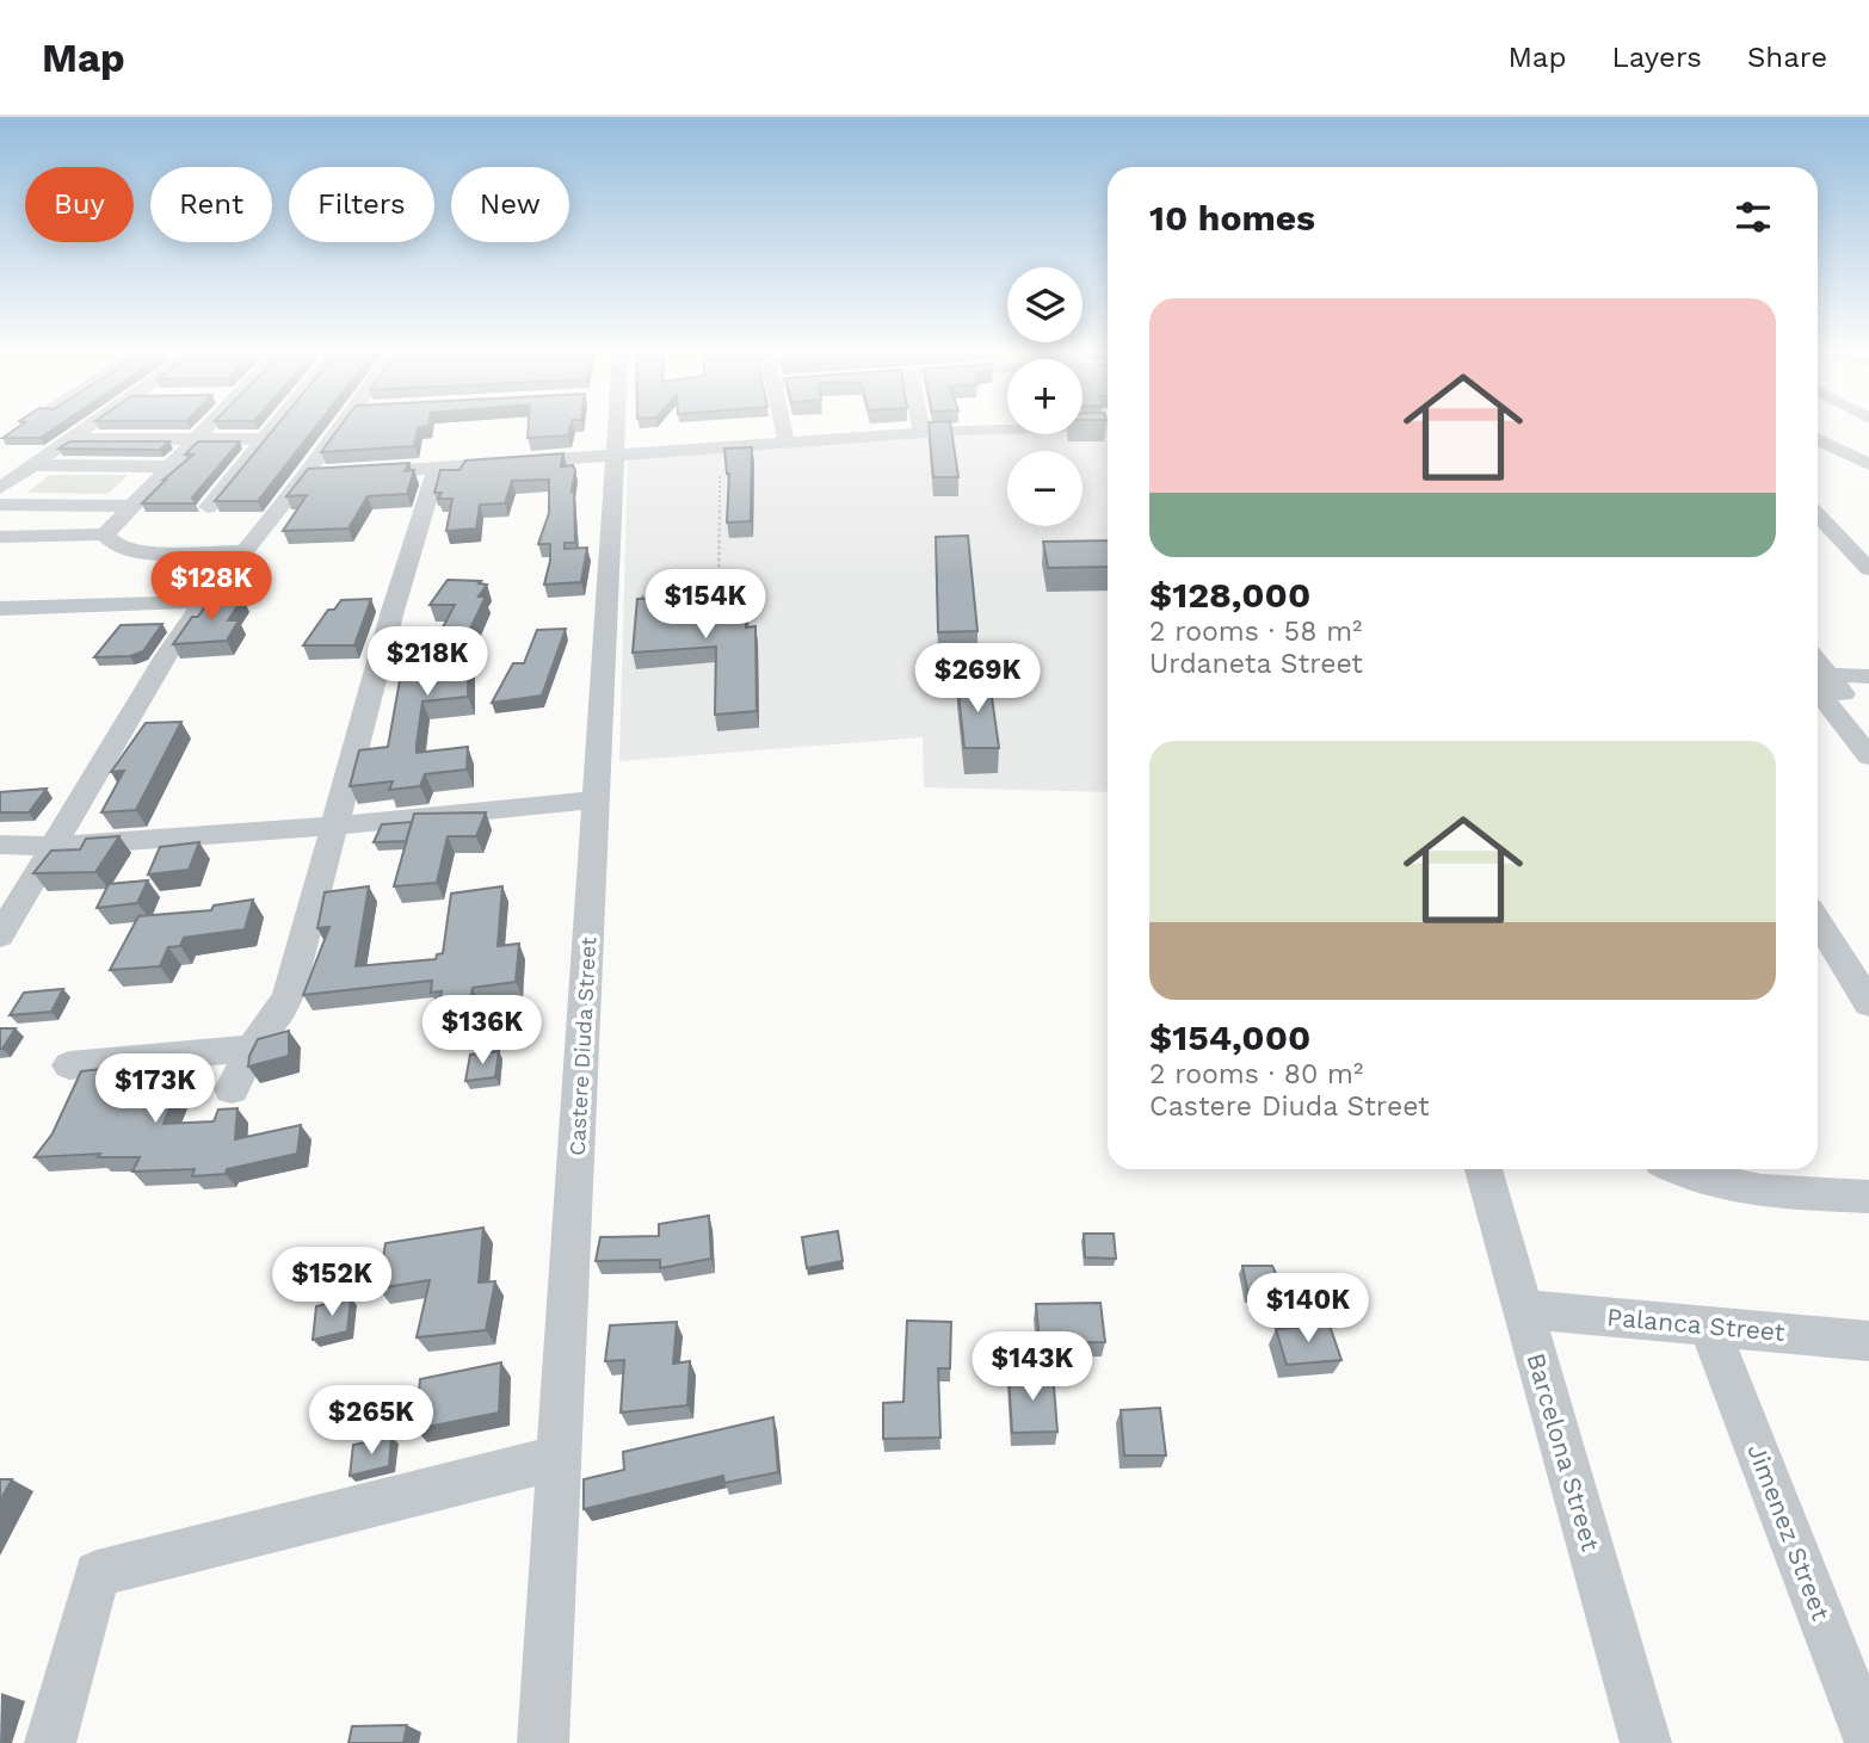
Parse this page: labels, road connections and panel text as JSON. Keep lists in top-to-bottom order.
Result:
{
  "streets": {
    "street": [
      "Castere Diuda Street",
      "Palanca Street",
      "Barcelona Street",
      "Jimenez Street"
    ]
  },
  "crossings": [
    ["Palanca Street", "Barcelona Street"],
    ["Palanca Street", "Jimenez Street"]
  ],
  "page": {
    "header": "Map",
    "nav": ["Map", "Layers", "Share"],
    "chip": [
      "Buy",
      "Rent",
      "Filters",
      "New"
    ],
    "heading": "10 homes",
    "map_buttons": ["+", "−"],
    "list": [
      {
        "name": "$128,000",
        "note": "2 rooms · 58 m² · Urdaneta Street"
      },
      {
        "name": "$154,000",
        "note": "2 rooms · 80 m² · Castere Diuda Street"
      }
    ],
    "price": [
      "$128K",
      "$154K",
      "$218K",
      "$269K",
      "$136K",
      "$173K",
      "$152K",
      "$140K",
      "$143K",
      "$265K"
    ]
  }
}
